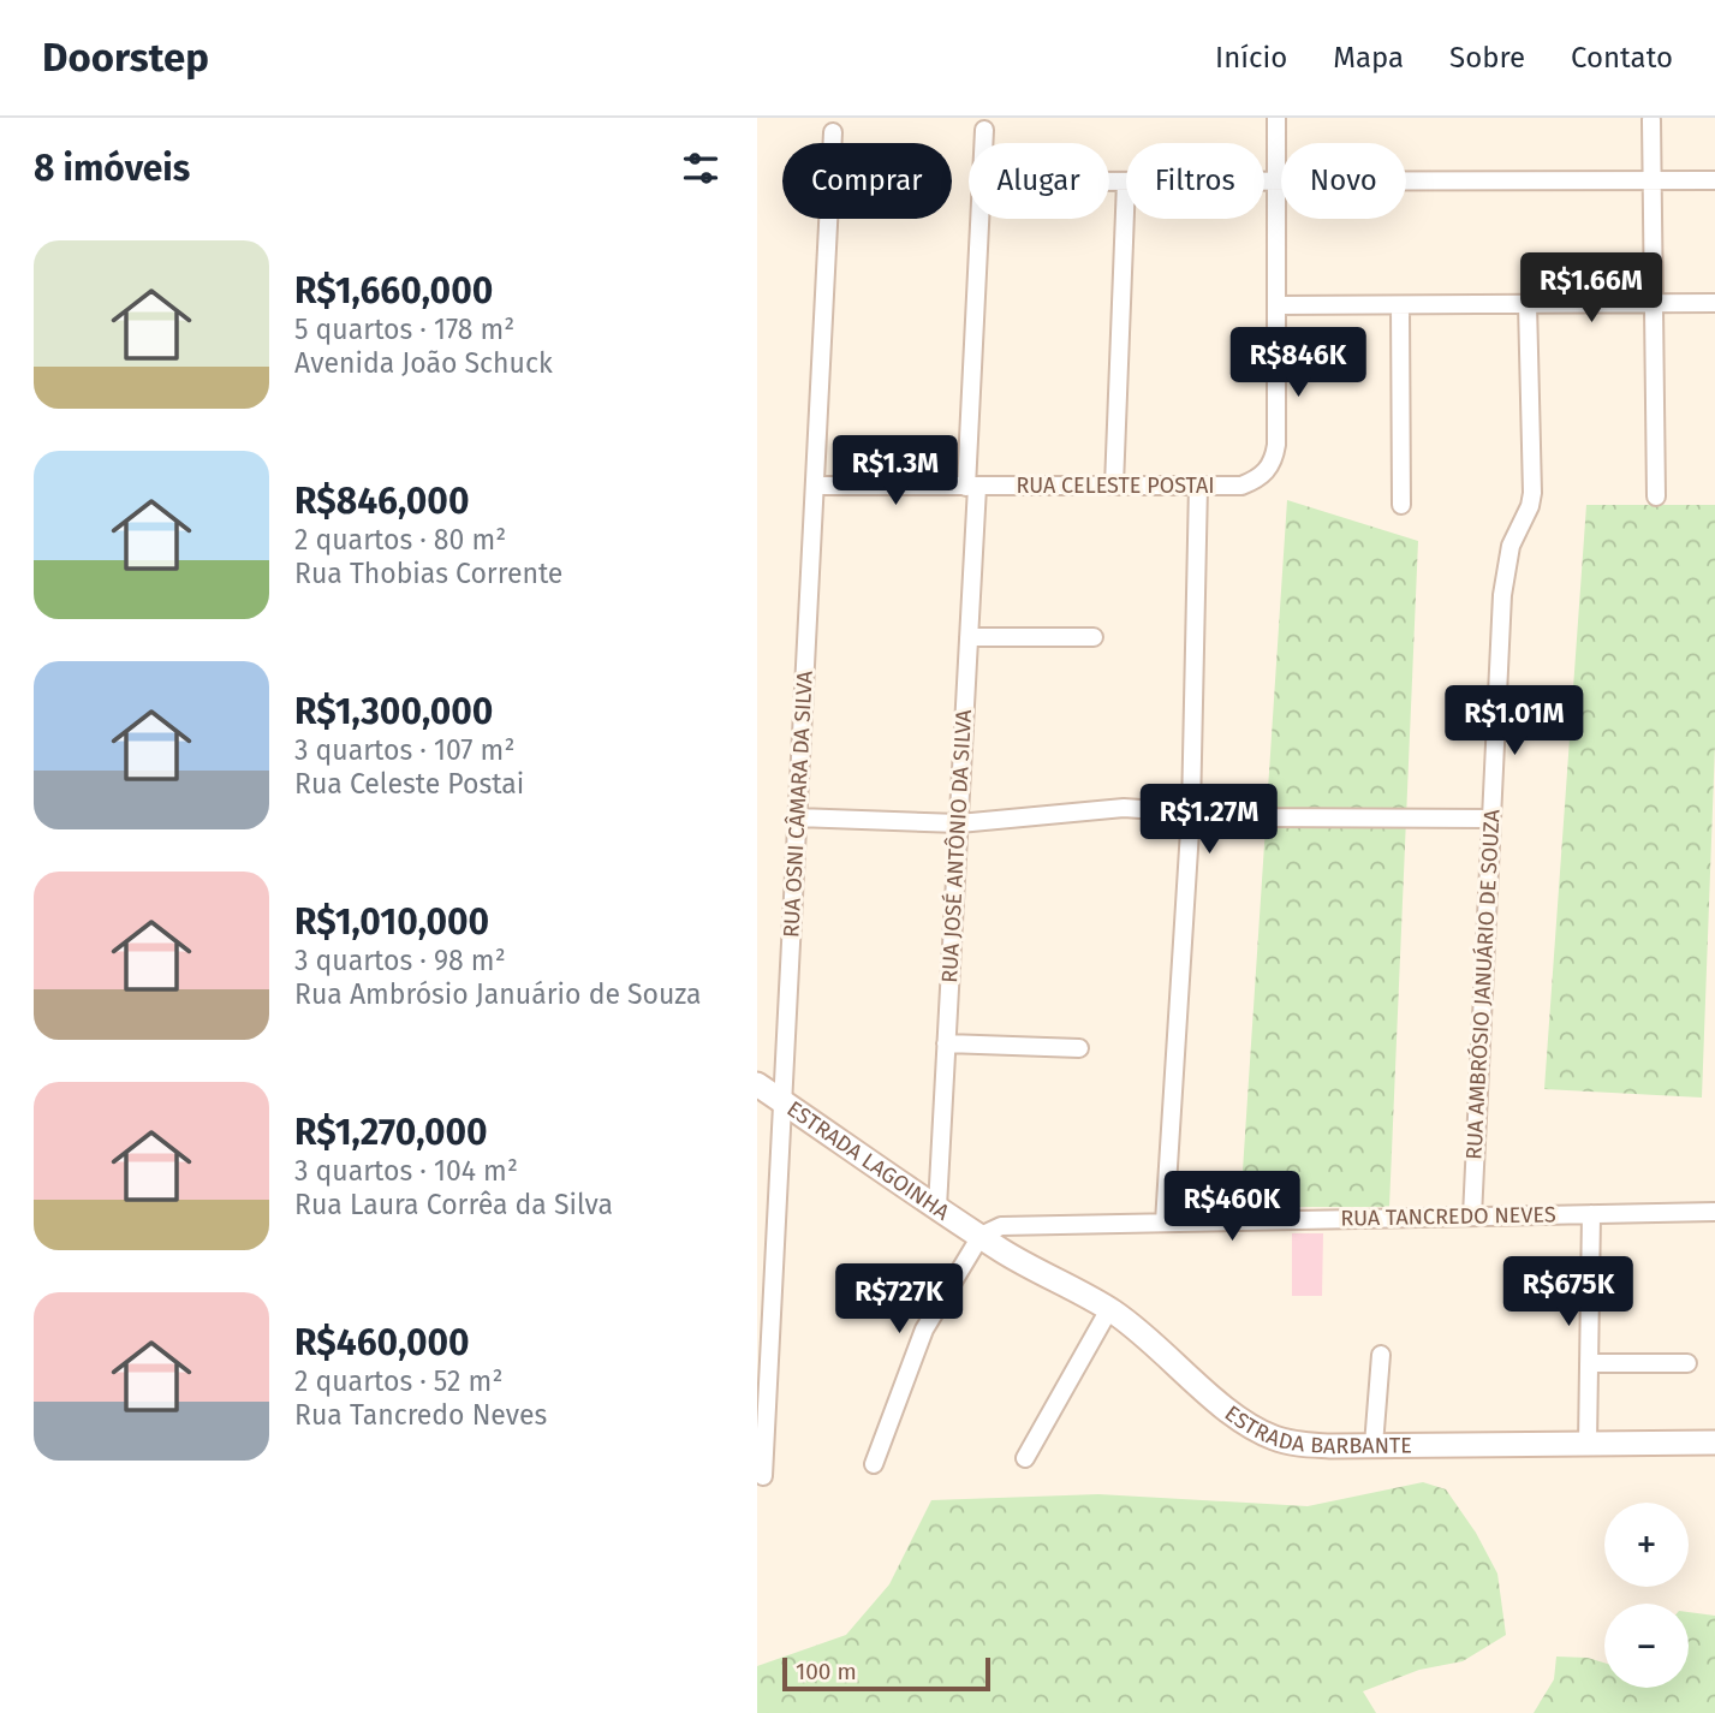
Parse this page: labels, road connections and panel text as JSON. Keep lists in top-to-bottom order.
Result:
{
  "streets": {
    "main road": ["ESTRADA LAGOINHA", "ESTRADA BARBANTE"],
    "street": [
      "RUA CELESTE POSTAI",
      "RUA OSNI CÂMARA DA SILVA",
      "RUA JOSÉ ANTÔNIO DA SILVA",
      "RUA AMBRÓSIO JANUÁRIO DE SOUZA",
      "RUA TANCREDO NEVES"
    ]
  },
  "crossings": [
    ["RUA CELESTE POSTAI", "RUA OSNI CÂMARA DA SILVA"],
    ["RUA CELESTE POSTAI", "RUA JOSÉ ANTÔNIO DA SILVA"],
    ["RUA OSNI CÂMARA DA SILVA", "ESTRADA LAGOINHA"],
    ["RUA JOSÉ ANTÔNIO DA SILVA", "ESTRADA LAGOINHA"],
    ["RUA AMBRÓSIO JANUÁRIO DE SOUZA", "RUA TANCREDO NEVES"],
    ["ESTRADA LAGOINHA", "RUA TANCREDO NEVES"],
    ["ESTRADA LAGOINHA", "ESTRADA BARBANTE"],
    ["RUA TANCREDO NEVES", "ESTRADA BARBANTE"]
  ],
  "scale_bar": "100 m",
  "page": {
    "header": "Doorstep",
    "nav": [
      "Início",
      "Mapa",
      "Sobre",
      "Contato"
    ],
    "heading": "8 imóveis",
    "chip": [
      "Comprar",
      "Alugar",
      "Filtros",
      "Novo"
    ],
    "list": [
      {
        "name": "R$1,660,000",
        "note": "5 quartos · 178 m² · Avenida João Schuck"
      },
      {
        "name": "R$846,000",
        "note": "2 quartos · 80 m² · Rua Thobias Corrente"
      },
      {
        "name": "R$1,300,000",
        "note": "3 quartos · 107 m² · Rua Celeste Postai"
      },
      {
        "name": "R$1,010,000",
        "note": "3 quartos · 98 m² · Rua Ambrósio Januário de Souza"
      },
      {
        "name": "R$1,270,000",
        "note": "3 quartos · 104 m² · Rua Laura Corrêa da Silva"
      },
      {
        "name": "R$460,000",
        "note": "2 quartos · 52 m² · Rua Tancredo Neves"
      }
    ],
    "price": [
      "R$1.66M",
      "R$846K",
      "R$1.3M",
      "R$1.01M",
      "R$1.27M",
      "R$460K",
      "R$675K",
      "R$727K"
    ],
    "map_buttons": ["+", "−"],
    "scale": "100 m"
  }
}
